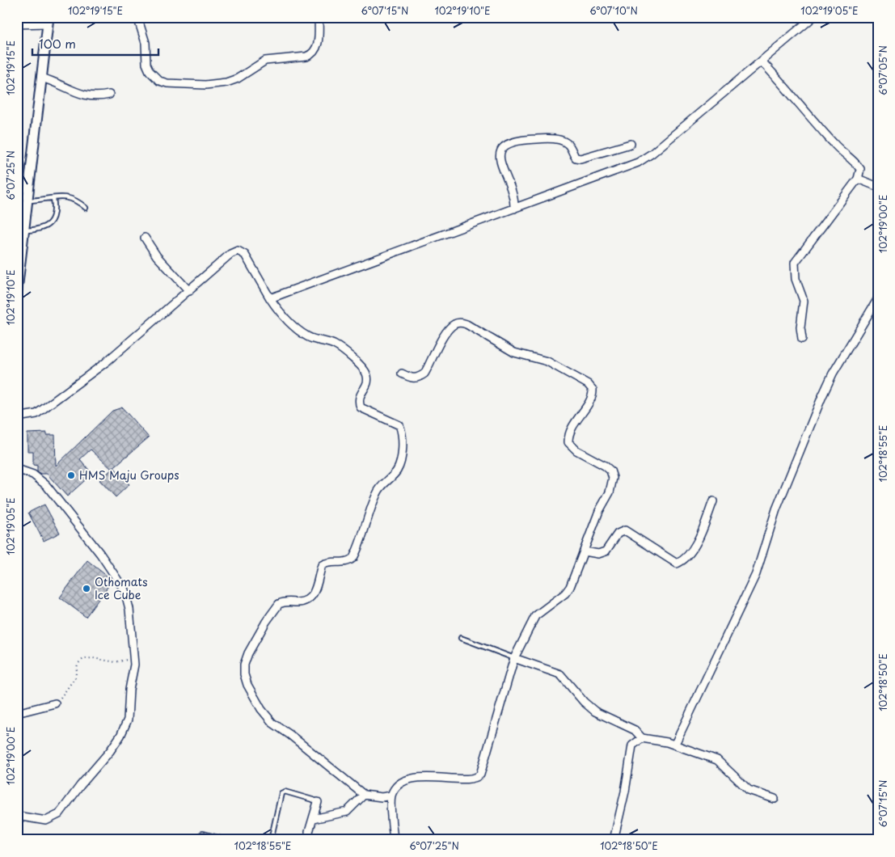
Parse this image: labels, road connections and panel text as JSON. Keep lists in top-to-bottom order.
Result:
{
  "places": ["HMS Maju Groups", "Othomats Ice Cube"],
  "scale_bar": "100 m",
  "coordinates": [
    "102°19'15\"E",
    "6°07'15\"N",
    "102°19'10\"E",
    "6°07'10\"N",
    "102°19'05\"E",
    "6°07'05\"N",
    "6°07'25\"N",
    "102°19'00\"E",
    "102°18'55\"E",
    "102°18'50\"E"
  ]
}
